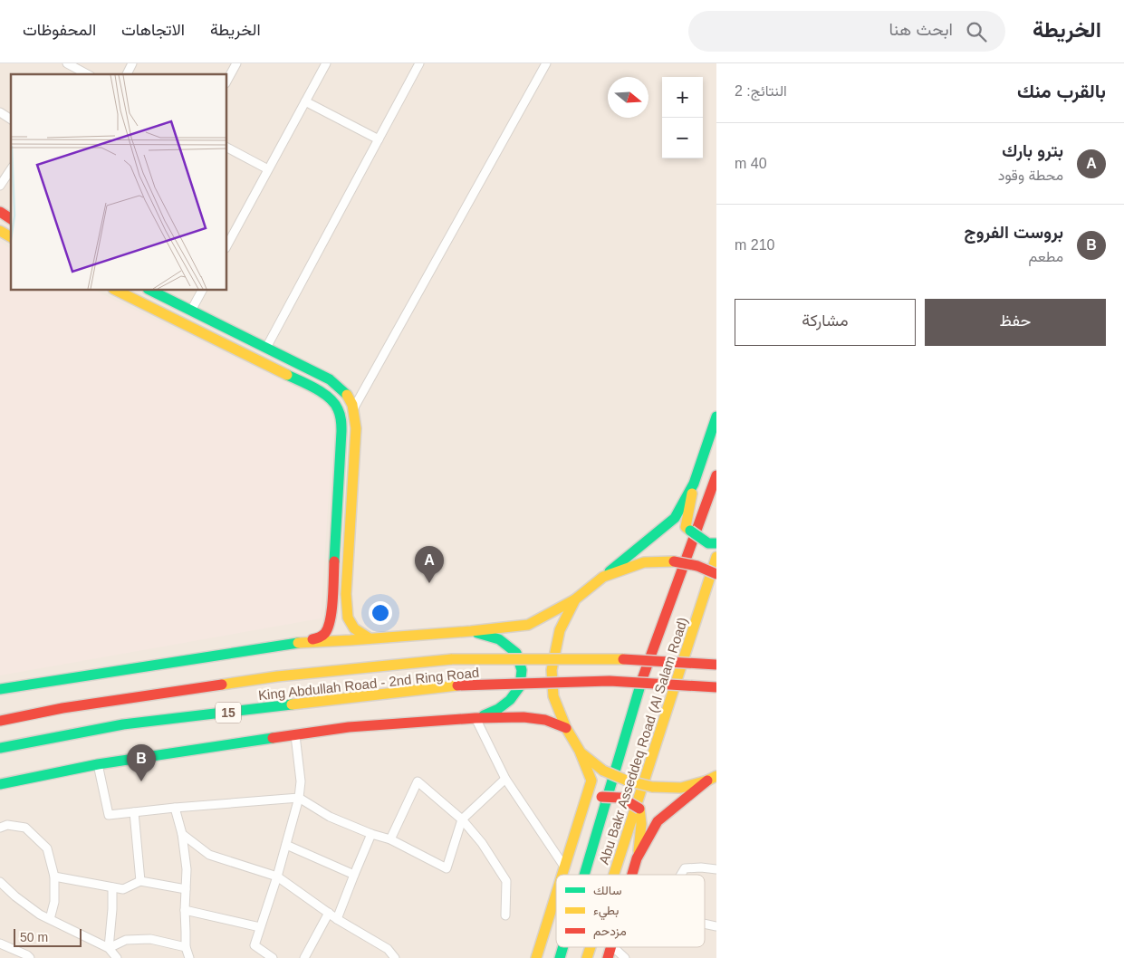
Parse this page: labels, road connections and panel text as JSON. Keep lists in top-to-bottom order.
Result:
{
  "streets": {
    "main road": ["King Abdullah Road - 2nd Ring Road", "15", "Abu Bakr Asseddeq Road (Al Salam Road)"]
  },
  "legend": ["سالك", "بطيء", "مزدحم"],
  "scale_bar": "50 m",
  "north": "right",
  "page": {
    "header": "الخريطة",
    "search": "ابحث هنا",
    "nav": ["الخريطة", "الاتجاهات", "المحفوظات"],
    "heading": ["بالقرب منك", "النتائج: 2"],
    "map_buttons": ["+", "−"],
    "list": [
      {
        "mark": "A",
        "name": "بترو بارك",
        "note": "محطة وقود",
        "value": "40 m"
      },
      {
        "mark": "B",
        "name": "بروست الفروج",
        "note": "مطعم",
        "value": "210 m"
      }
    ],
    "buttons": ["حفظ", "مشاركة"],
    "pins": ["A", "B"],
    "scale": "50 m"
  }
}
